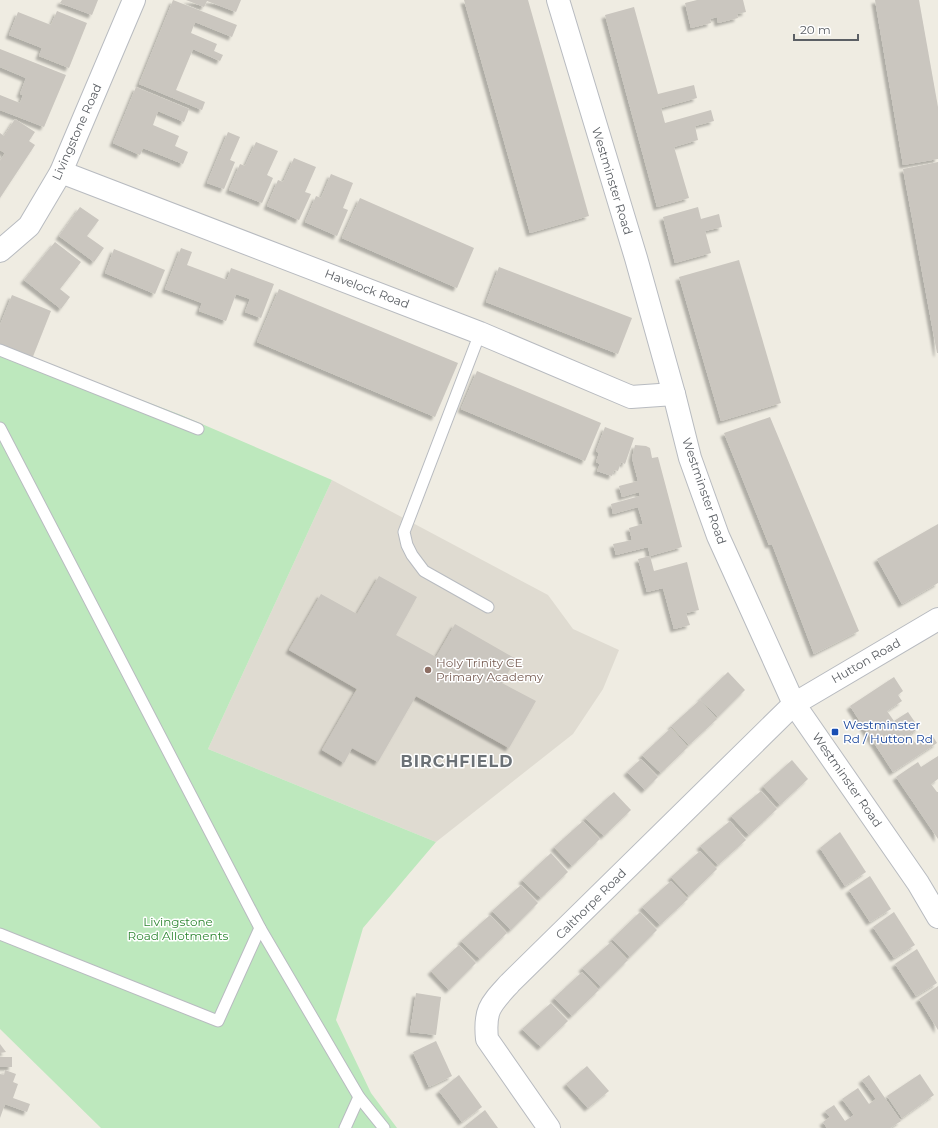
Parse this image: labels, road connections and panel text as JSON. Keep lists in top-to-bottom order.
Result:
{
  "streets": {
    "street": [
      "Livingstone Road",
      "Westminster Road",
      "Havelock Road",
      "Hutton Road",
      "Calthorpe Road"
    ]
  },
  "crossings": [
    ["Livingstone Road", "Havelock Road"],
    ["Westminster Road", "Havelock Road"],
    ["Westminster Road", "Hutton Road"],
    ["Westminster Road", "Calthorpe Road"],
    ["Hutton Road", "Calthorpe Road"]
  ],
  "districts": ["BIRCHFIELD"],
  "parks": ["Livingstone Road Allotments"],
  "places": {
    "other": ["Holy Trinity CE Primary Academy"],
    "transit": ["Westminster Rd / Hutton Rd"]
  },
  "scale_bar": "20 m"
}
